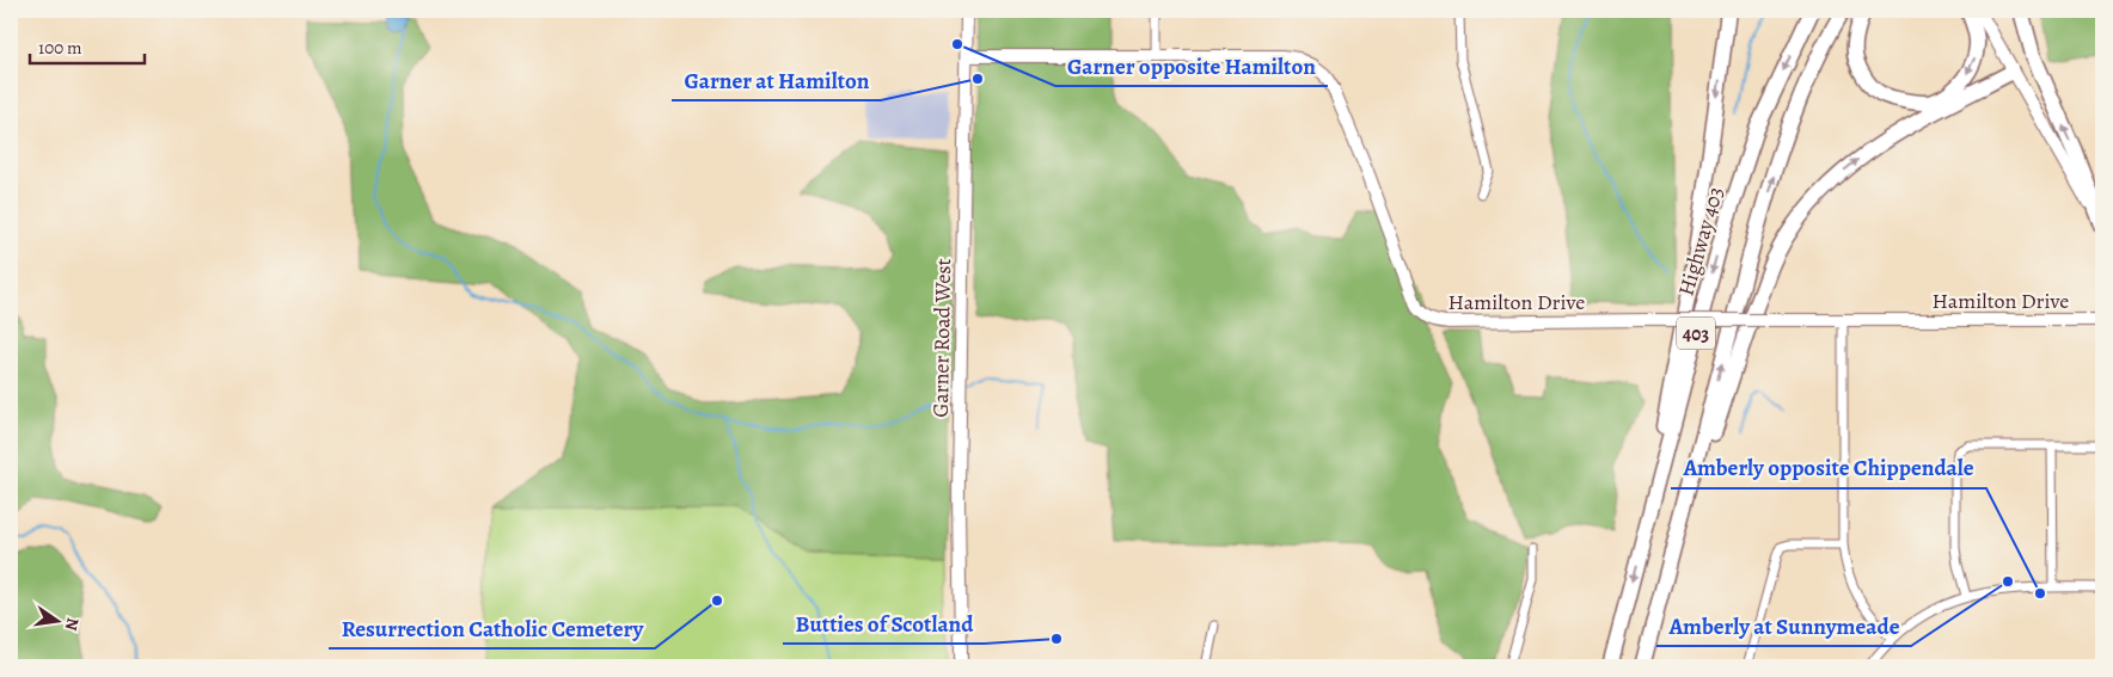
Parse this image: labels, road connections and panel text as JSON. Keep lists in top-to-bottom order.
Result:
{
  "streets": {
    "highway": ["Highway 403", "403"],
    "street": ["Hamilton Drive", "Garner Road West"]
  },
  "crossings": [
    ["Hamilton Drive", "Garner Road West"]
  ],
  "places": [
    "Garner opposite Hamilton",
    "Garner at Hamilton",
    "Amberly at Sunnymeade",
    "Amberly opposite Chippendale",
    "Resurrection Catholic Cemetery",
    "Butties of Scotland"
  ],
  "scale_bar": "100 m",
  "north": "right"
}
